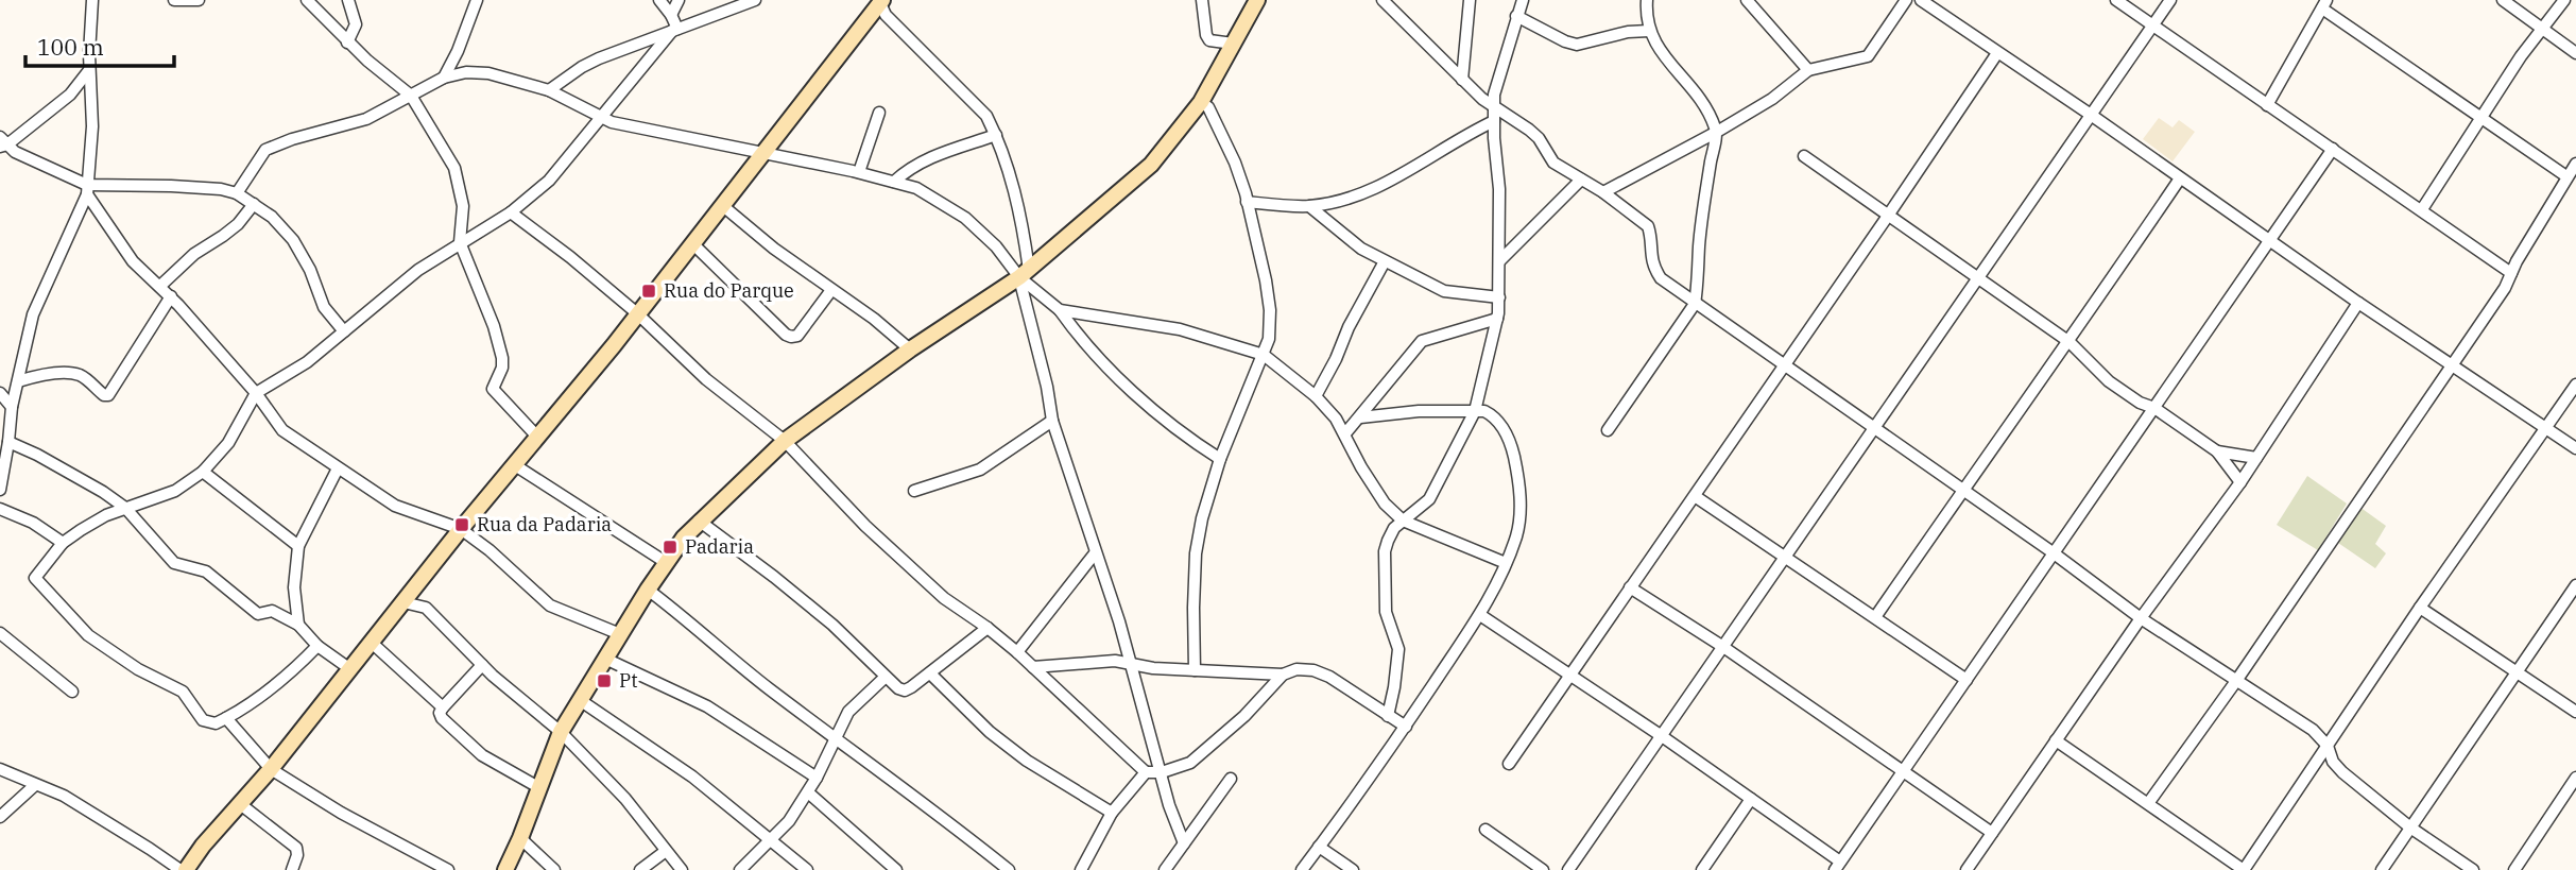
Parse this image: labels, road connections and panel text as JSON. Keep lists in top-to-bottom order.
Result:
{
  "places": {
    "transit": [
      "Rua do Parque",
      "Rua da Padaria",
      "Padaria",
      "Pt"
    ]
  },
  "scale_bar": "100 m"
}
